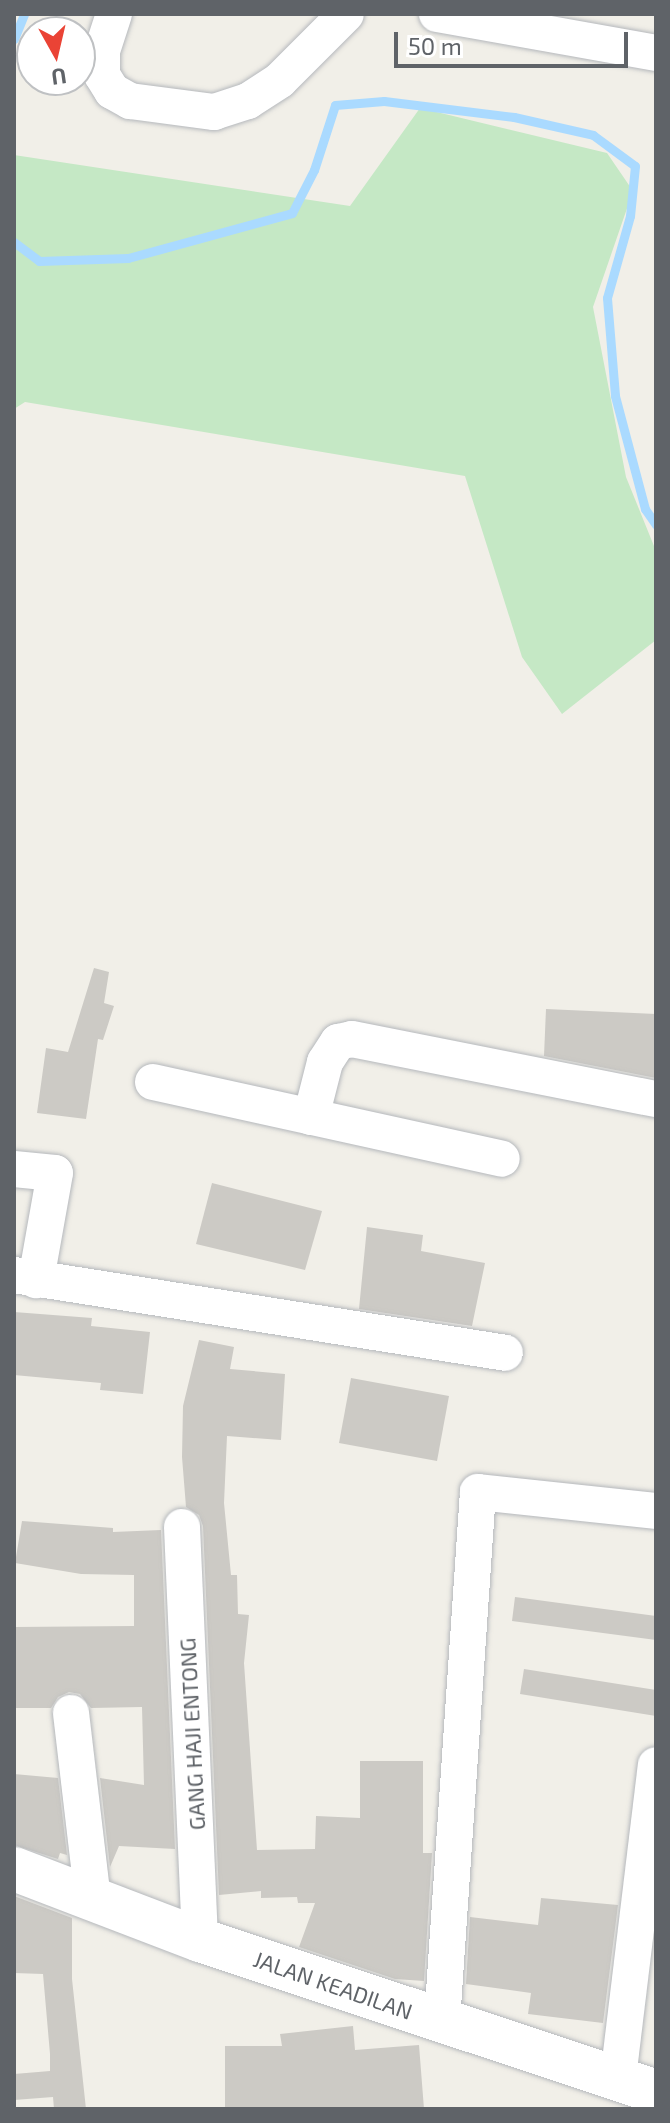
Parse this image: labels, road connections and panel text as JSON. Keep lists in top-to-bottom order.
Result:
{
  "streets": {
    "main road": ["JALAN KEADILAN"],
    "street": ["GANG HAJI ENTONG"]
  },
  "crossings": [
    ["GANG HAJI ENTONG", "JALAN KEADILAN"]
  ],
  "scale_bar": "50 m",
  "north": "bottom"
}
